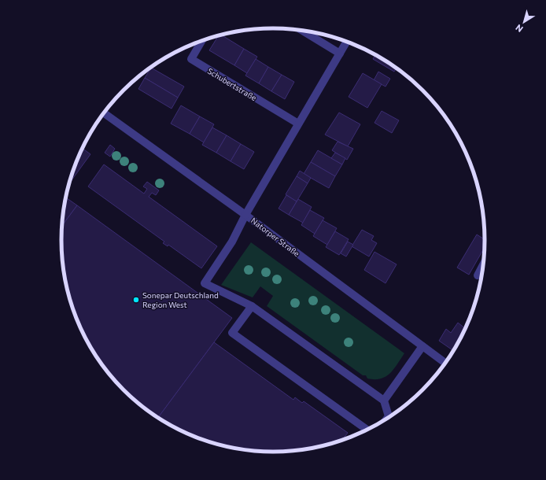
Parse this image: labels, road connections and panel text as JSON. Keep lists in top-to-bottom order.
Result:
{
  "streets": {
    "street": ["Schubertstraße", "Natorper Straße"]
  },
  "places": ["Sonepar Deutschland Region West"],
  "north": "bottom left"
}
